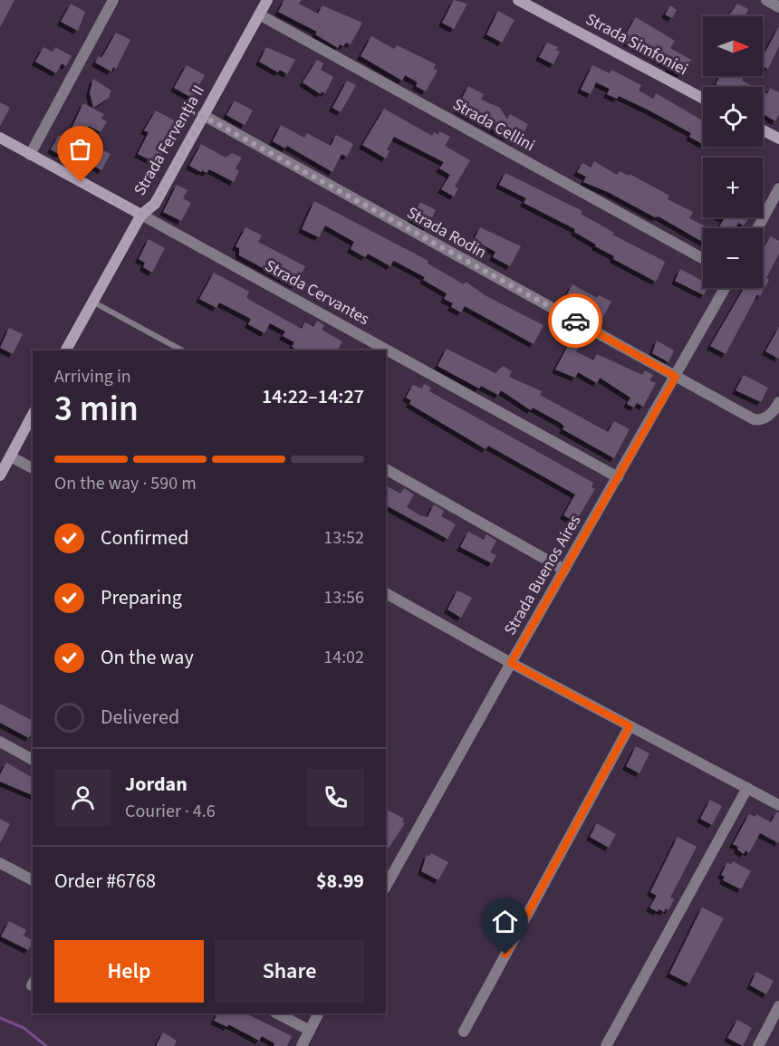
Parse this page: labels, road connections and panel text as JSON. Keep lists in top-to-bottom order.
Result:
{
  "streets": {
    "street": [
      "Strada Simfoniei",
      "Strada Cellini",
      "Strada Fervenția II",
      "Strada Rodin",
      "Strada Cervantes",
      "Strada Buenos Aires"
    ]
  },
  "crossings": [
    ["Strada Cellini", "Strada Fervenția II"],
    ["Strada Fervenția II", "Strada Rodin"],
    ["Strada Fervenția II", "Strada Cervantes"],
    ["Strada Rodin", "Strada Buenos Aires"],
    ["Strada Cervantes", "Strada Buenos Aires"]
  ],
  "north": "right",
  "page": {
    "map_buttons": ["+", "−"],
    "heading": ["3 min", "Arriving in", "14:22–14:27"],
    "panel": [
      "Jordan",
      "Courier · 4.6",
      "Order #6768",
      "$8.99"
    ],
    "bar": "On the way · 590 m",
    "list": [
      ["Confirmed", "13:52"],
      ["Preparing", "13:56"],
      ["On the way", "14:02"],
      "Delivered"
    ],
    "buttons": ["Help", "Share"]
  }
}
